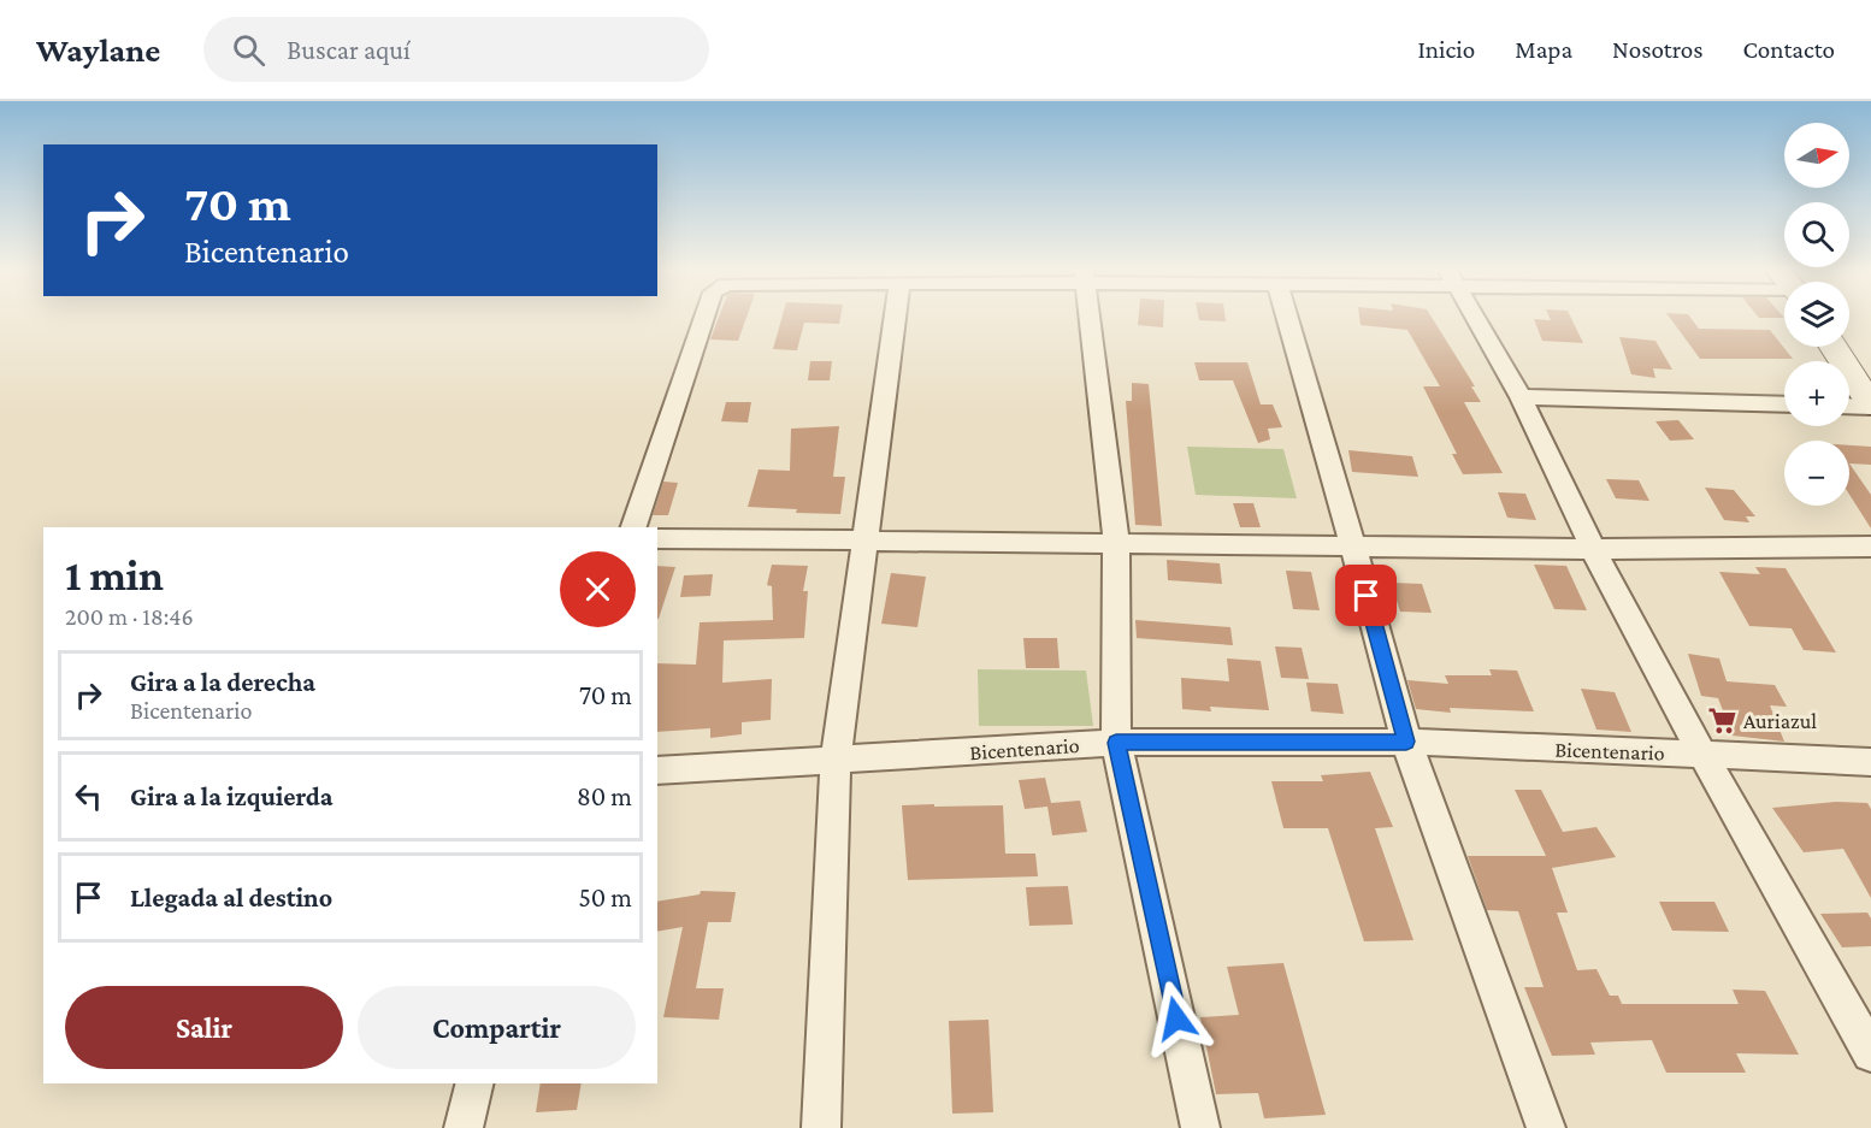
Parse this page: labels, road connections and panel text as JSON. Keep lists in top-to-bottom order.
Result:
{
  "streets": {
    "street": ["Bicentenario"]
  },
  "places": {
    "supermarket": ["Auriazul"]
  },
  "north": "right",
  "page": {
    "header": "Waylane",
    "search": "Buscar aquí",
    "nav": [
      "Inicio",
      "Mapa",
      "Nosotros",
      "Contacto"
    ],
    "map_buttons": ["+", "−"],
    "turn": ["70 m", "Bicentenario"],
    "heading": ["1 min", "200 m · 18:46"],
    "list": [
      {
        "name": "Gira a la derecha",
        "note": "Bicentenario",
        "value": "70 m"
      },
      {
        "name": "Gira a la izquierda",
        "value": "80 m"
      },
      {
        "name": "Llegada al destino",
        "value": "50 m"
      }
    ],
    "buttons": ["Salir", "Compartir"]
  }
}
